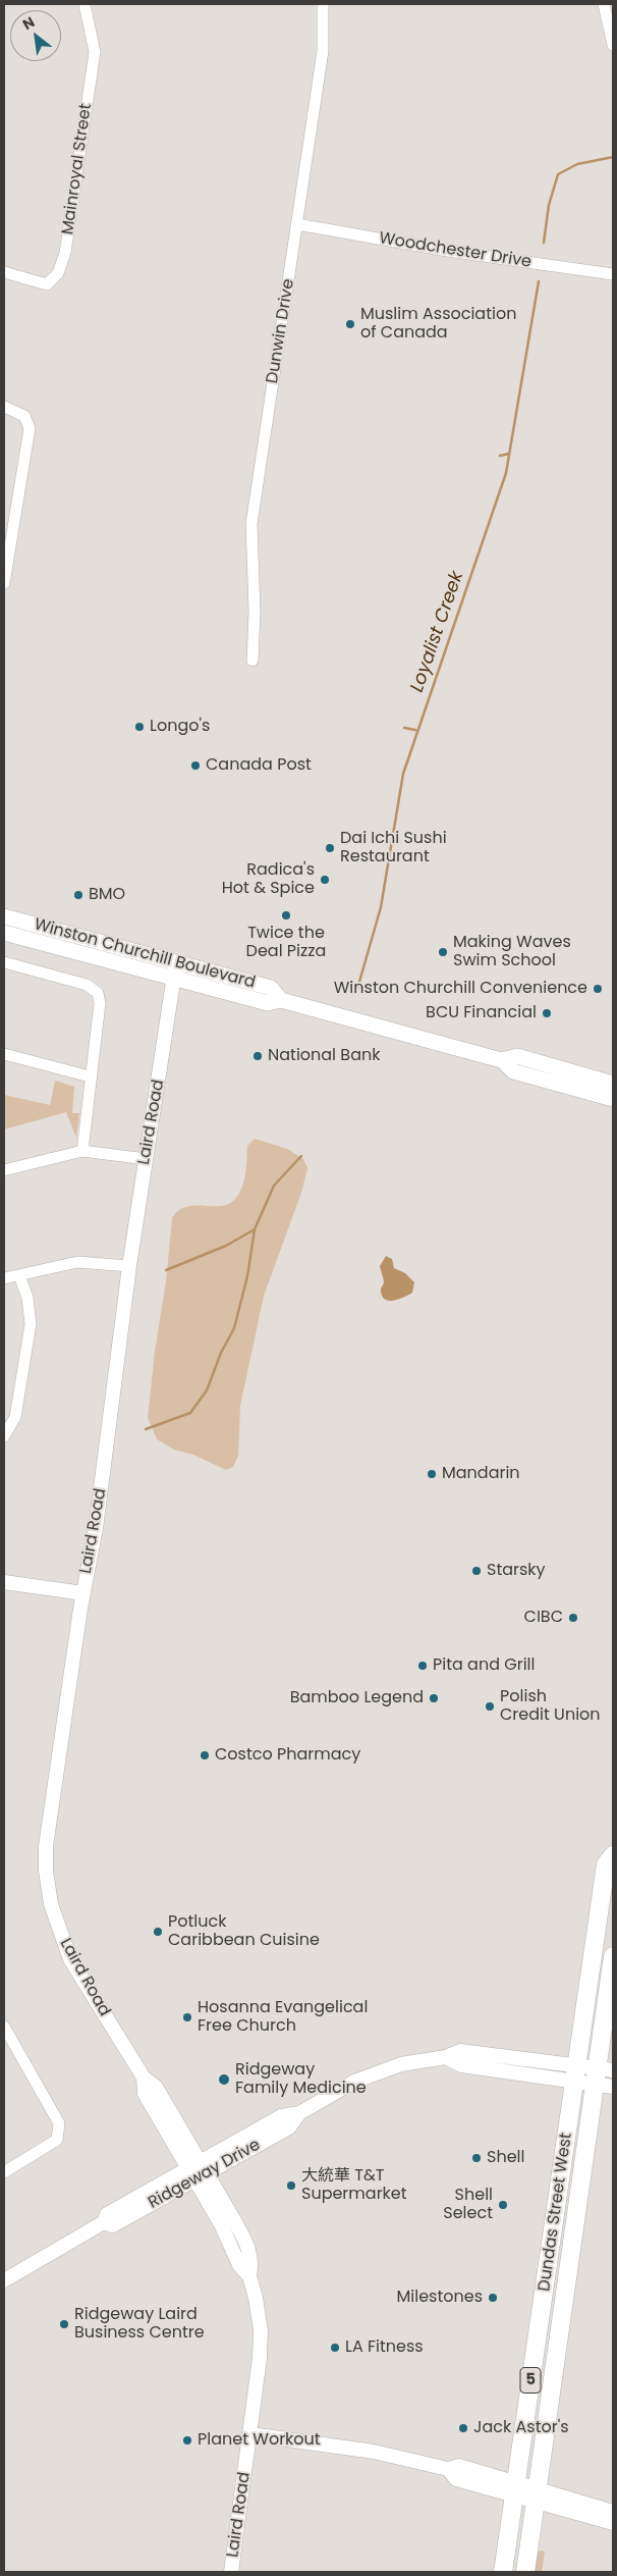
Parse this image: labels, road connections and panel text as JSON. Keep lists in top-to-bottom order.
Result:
{
  "streets": {
    "main road": ["Winston Churchill Boulevard", "Dundas Street West", "5"],
    "street": [
      "Mainroyal Street",
      "Woodchester Drive",
      "Dunwin Drive",
      "Laird Road",
      "Ridgeway Drive"
    ]
  },
  "crossings": [
    ["Woodchester Drive", "Dunwin Drive"],
    ["Winston Churchill Boulevard", "Laird Road"],
    ["Laird Road", "Ridgeway Drive"],
    ["Ridgeway Drive", "Dundas Street West"]
  ],
  "water": ["Loyalist Creek"],
  "places": [
    "Muslim Association of Canada",
    "Longo's",
    "Canada Post",
    "Dai Ichi Sushi Restaurant",
    "Radica's Hot & Spice",
    "BMO",
    "Twice the Deal Pizza",
    "Making Waves Swim School",
    "Winston Churchill Convenience",
    "BCU Financial",
    "National Bank",
    "Mandarin",
    "Starsky",
    "CIBC",
    "Pita and Grill",
    "Bamboo Legend",
    "Polish Credit Union",
    "Costco Pharmacy",
    "Potluck Caribbean Cuisine",
    "Hosanna Evangelical Free Church",
    "Ridgeway Family Medicine",
    "Shell",
    "大統華 T&T Supermarket",
    "Shell Select",
    "Milestones",
    "Ridgeway Laird Business Centre",
    "LA Fitness",
    "Jack Astor's",
    "Planet Workout"
  ],
  "north": "top left"
}
